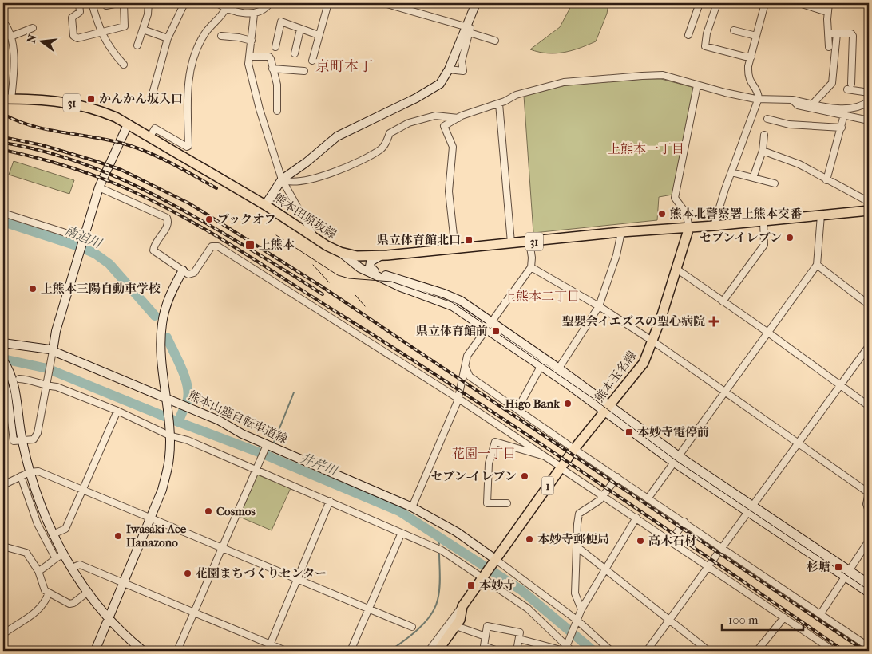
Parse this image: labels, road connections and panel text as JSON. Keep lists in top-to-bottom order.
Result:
{
  "streets": {
    "main road": [
      "31",
      "熊本田原坂線",
      "熊本玉名線",
      "1"
    ],
    "street": ["熊本山鹿自転車道線"]
  },
  "crossings": [
    ["熊本田原坂線", "熊本玉名線"],
    ["熊本玉名線", "熊本山鹿自転車道線"]
  ],
  "districts": [
    "京町本丁",
    "上熊本一丁目",
    "上熊本二丁目",
    "花園一丁目"
  ],
  "water": ["南迫川", "井芹川"],
  "places": {
    "transit": [
      "かんかん坂入口",
      "県立体育館北口",
      "上熊本",
      "県立体育館前",
      "本妙寺電停前",
      "杉塘",
      "本妙寺"
    ],
    "other": [
      "熊本北警察署上熊本交番",
      "ブックオフ",
      "セブンイレブン",
      "上熊本三陽自動車学校",
      "Higo Bank",
      "セブン-イレブン",
      "Cosmos",
      "Iwasaki Ace Hanazono",
      "本妙寺郵便局",
      "高木石材",
      "花園まちづくりセンター"
    ],
    "health": ["聖嬰会イエズスの聖心病院"]
  },
  "scale_bar": "100 m",
  "north": "left"
}
